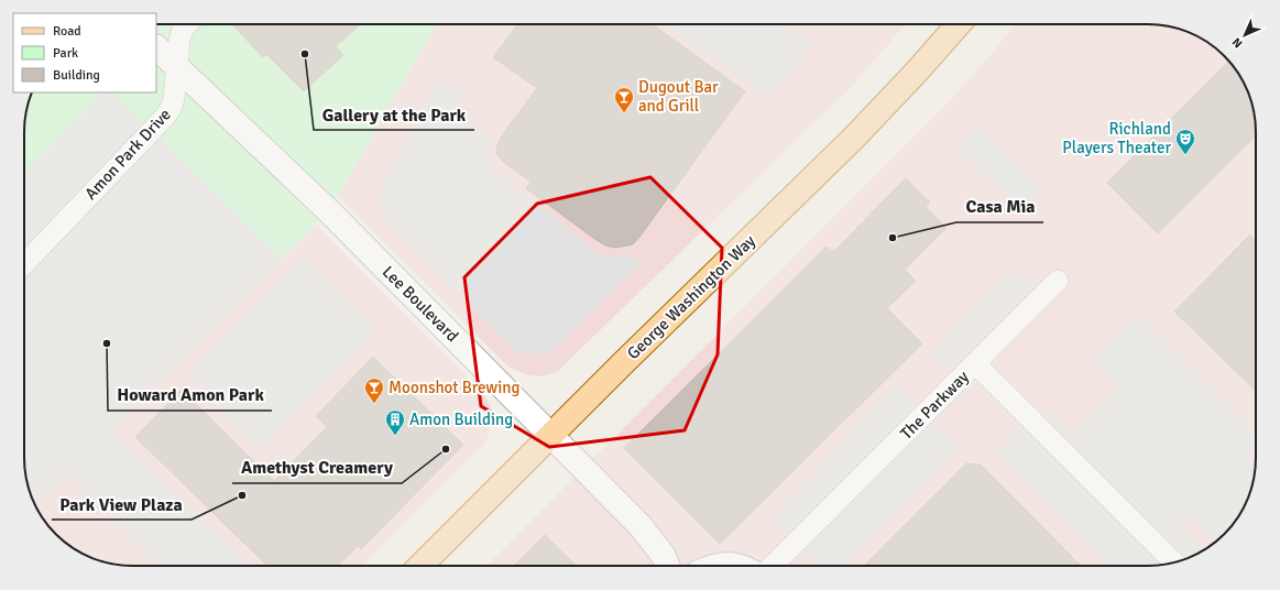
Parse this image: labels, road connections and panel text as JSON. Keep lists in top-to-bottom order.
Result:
{
  "streets": {
    "main road": ["George Washington Way"],
    "street": ["Lee Boulevard"],
    "lane": ["Amon Park Drive", "The Parkway"]
  },
  "crossings": [
    ["Amon Park Drive", "Lee Boulevard"],
    ["George Washington Way", "Lee Boulevard"]
  ],
  "places": {
    "other": [
      "Gallery at the Park",
      "Casa Mia",
      "Howard Amon Park",
      "Amethyst Creamery",
      "Park View Plaza"
    ],
    "bar": ["Dugout Bar and Grill", "Moonshot Brewing"],
    "theatre": ["Richland Players Theater"],
    "building": ["Amon Building"]
  },
  "legend": ["Road", "Park", "Building"],
  "north": "bottom left"
}
